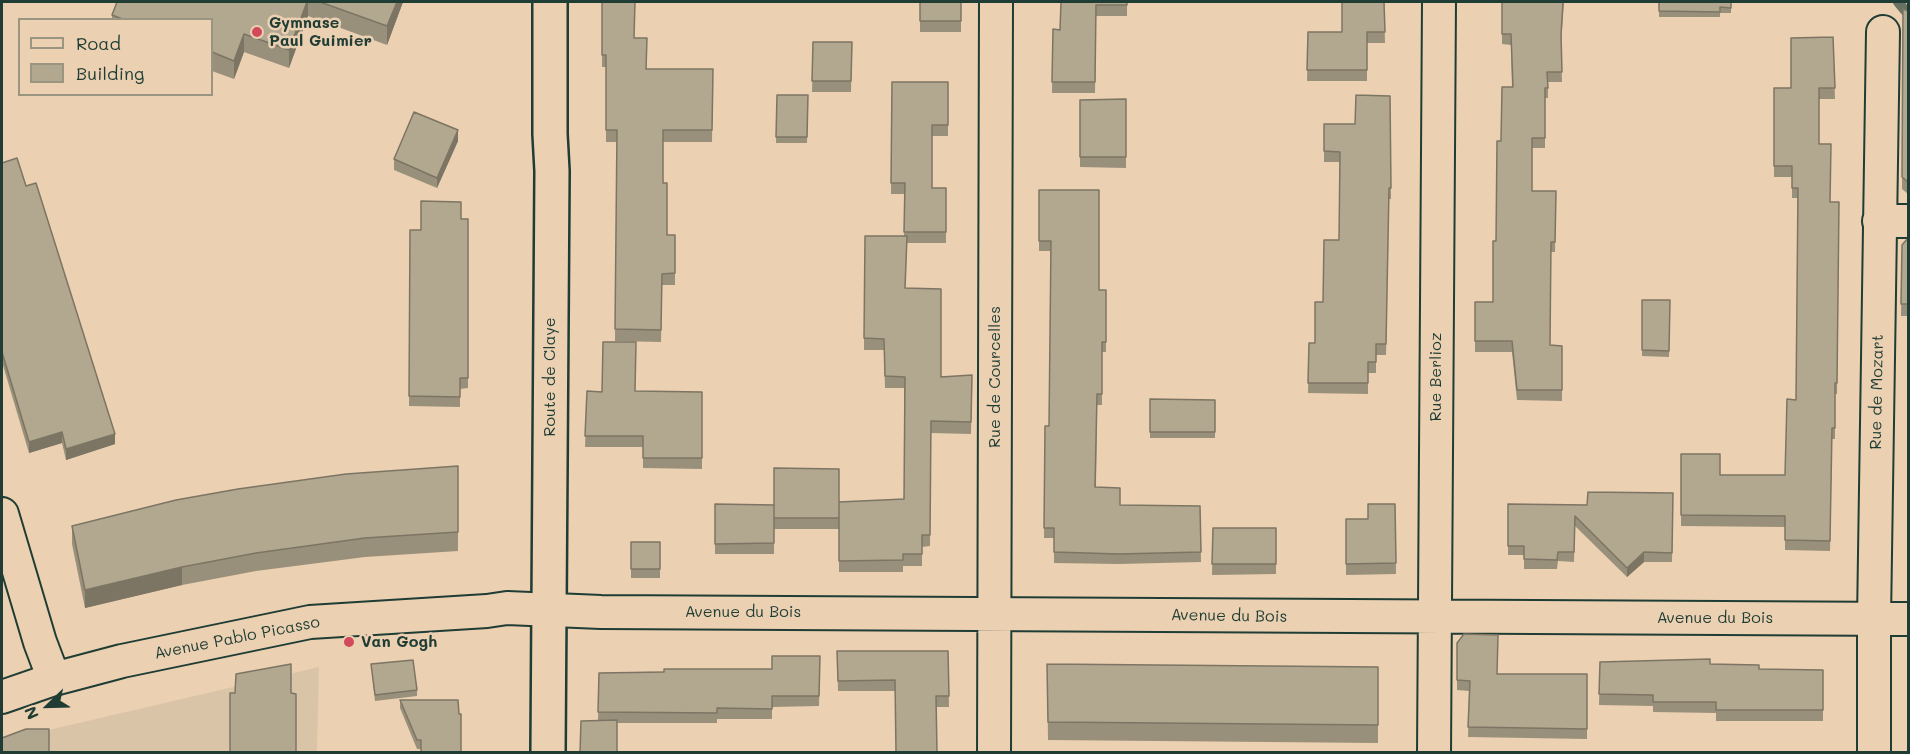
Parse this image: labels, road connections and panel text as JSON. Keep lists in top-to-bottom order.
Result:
{
  "streets": {
    "main road": ["Route de Claye"],
    "street": [
      "Rue de Courcelles",
      "Rue Berlioz",
      "Rue de Mozart",
      "Avenue du Bois",
      "Avenue Pablo Picasso"
    ]
  },
  "crossings": [
    ["Route de Claye", "Avenue du Bois"],
    ["Route de Claye", "Avenue Pablo Picasso"],
    ["Rue de Courcelles", "Avenue du Bois"],
    ["Rue Berlioz", "Avenue du Bois"],
    ["Rue de Mozart", "Avenue du Bois"],
    ["Avenue du Bois", "Avenue Pablo Picasso"]
  ],
  "places": ["Gymnase Paul Guimier", "Van Gogh"],
  "legend": ["Road", "Building"],
  "north": "bottom left"
}
